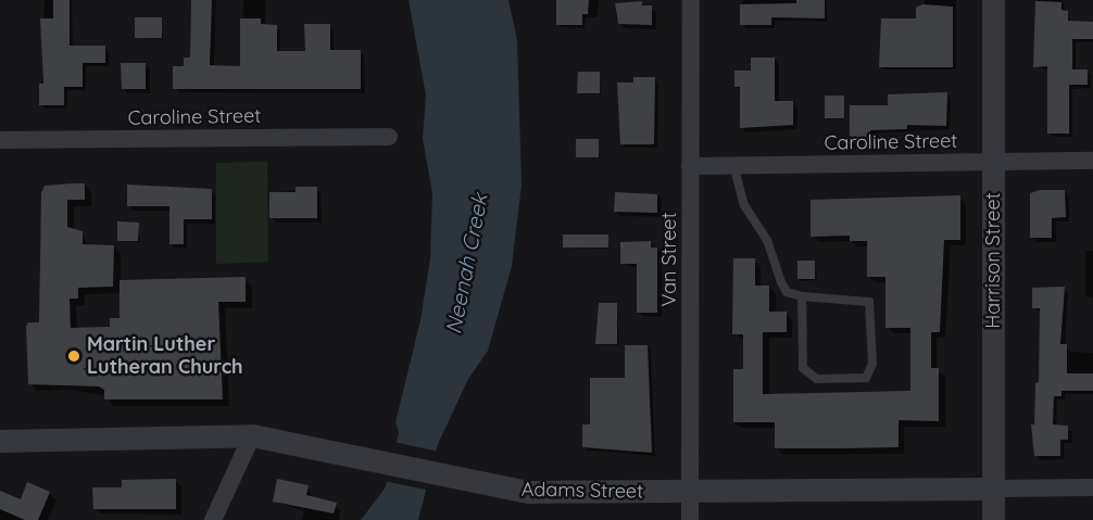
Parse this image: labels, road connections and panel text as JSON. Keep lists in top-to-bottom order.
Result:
{
  "streets": {
    "street": [
      "Caroline Street",
      "Van Street",
      "Harrison Street",
      "Adams Street"
    ]
  },
  "crossings": [
    ["Caroline Street", "Van Street"],
    ["Caroline Street", "Harrison Street"],
    ["Van Street", "Adams Street"],
    ["Harrison Street", "Adams Street"]
  ],
  "water": ["Neenah Creek"],
  "places": ["Martin Luther Lutheran Church"]
}
